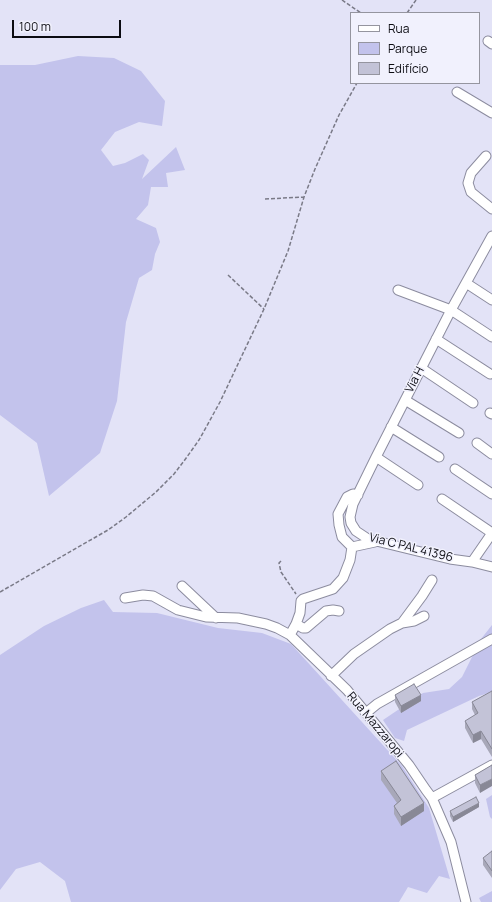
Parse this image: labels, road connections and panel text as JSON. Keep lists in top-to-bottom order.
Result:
{
  "streets": {
    "street": ["Via H", "Via C PAL 41396", "Rua Mazzaropi"]
  },
  "crossings": [
    ["Via H", "Via C PAL 41396"]
  ],
  "legend": ["Rua", "Parque", "Edifício"],
  "scale_bar": "100 m"
}
